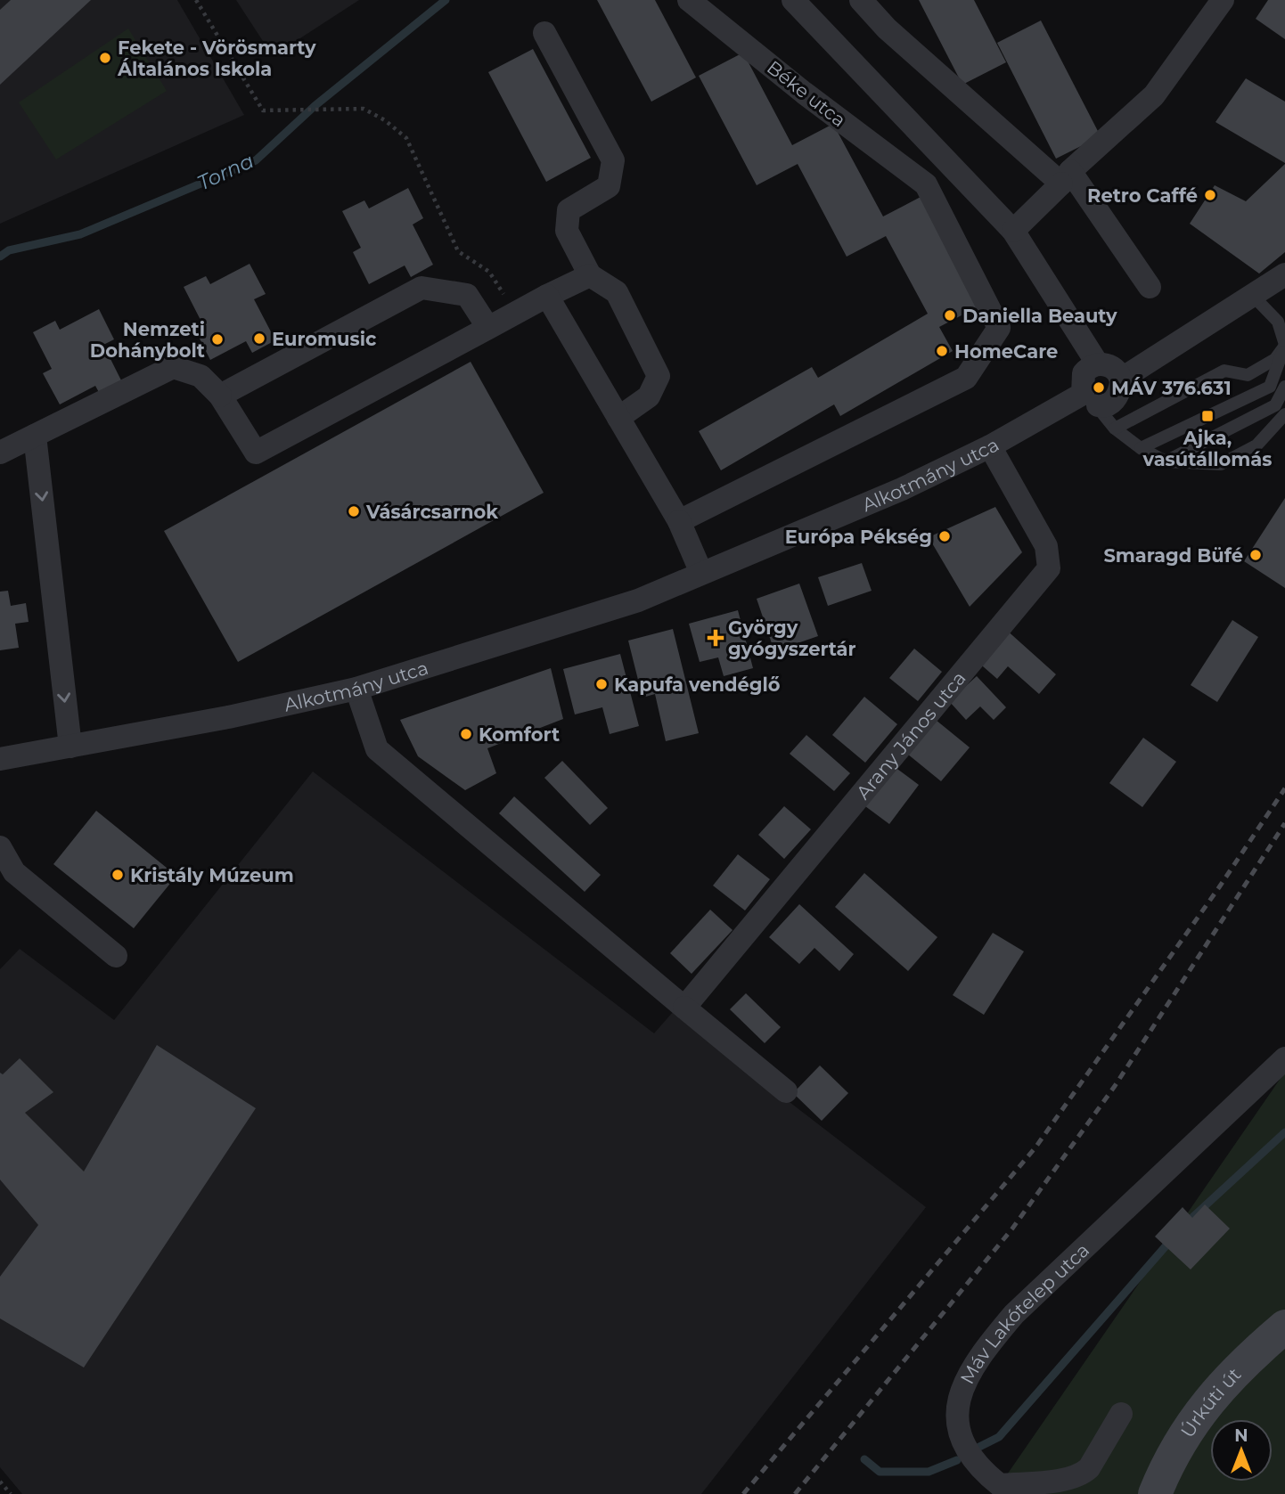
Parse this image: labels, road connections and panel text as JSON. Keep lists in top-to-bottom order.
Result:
{
  "streets": {
    "main road": ["Úrkúti út"],
    "street": [
      "Béke utca",
      "Alkotmány utca",
      "Arany János utca",
      "Máv Lakótelep utca"
    ]
  },
  "crossings": [
    ["Alkotmány utca", "Arany János utca"]
  ],
  "water": ["Torna"],
  "places": {
    "other": [
      "Fekete - Vörösmarty Általános Iskola",
      "Retro Caffé",
      "Daniella Beauty",
      "Euromusic",
      "Nemzeti Dohánybolt",
      "HomeCare",
      "MÁV 376.631",
      "Vásárcsarnok",
      "Európa Pékség",
      "Smaragd Büfé",
      "Kapufa vendéglő",
      "Komfort",
      "Kristály Múzeum"
    ],
    "transit": ["Ajka, vasútállomás"],
    "health": ["György gyógyszertár"]
  },
  "north": "top"
}
